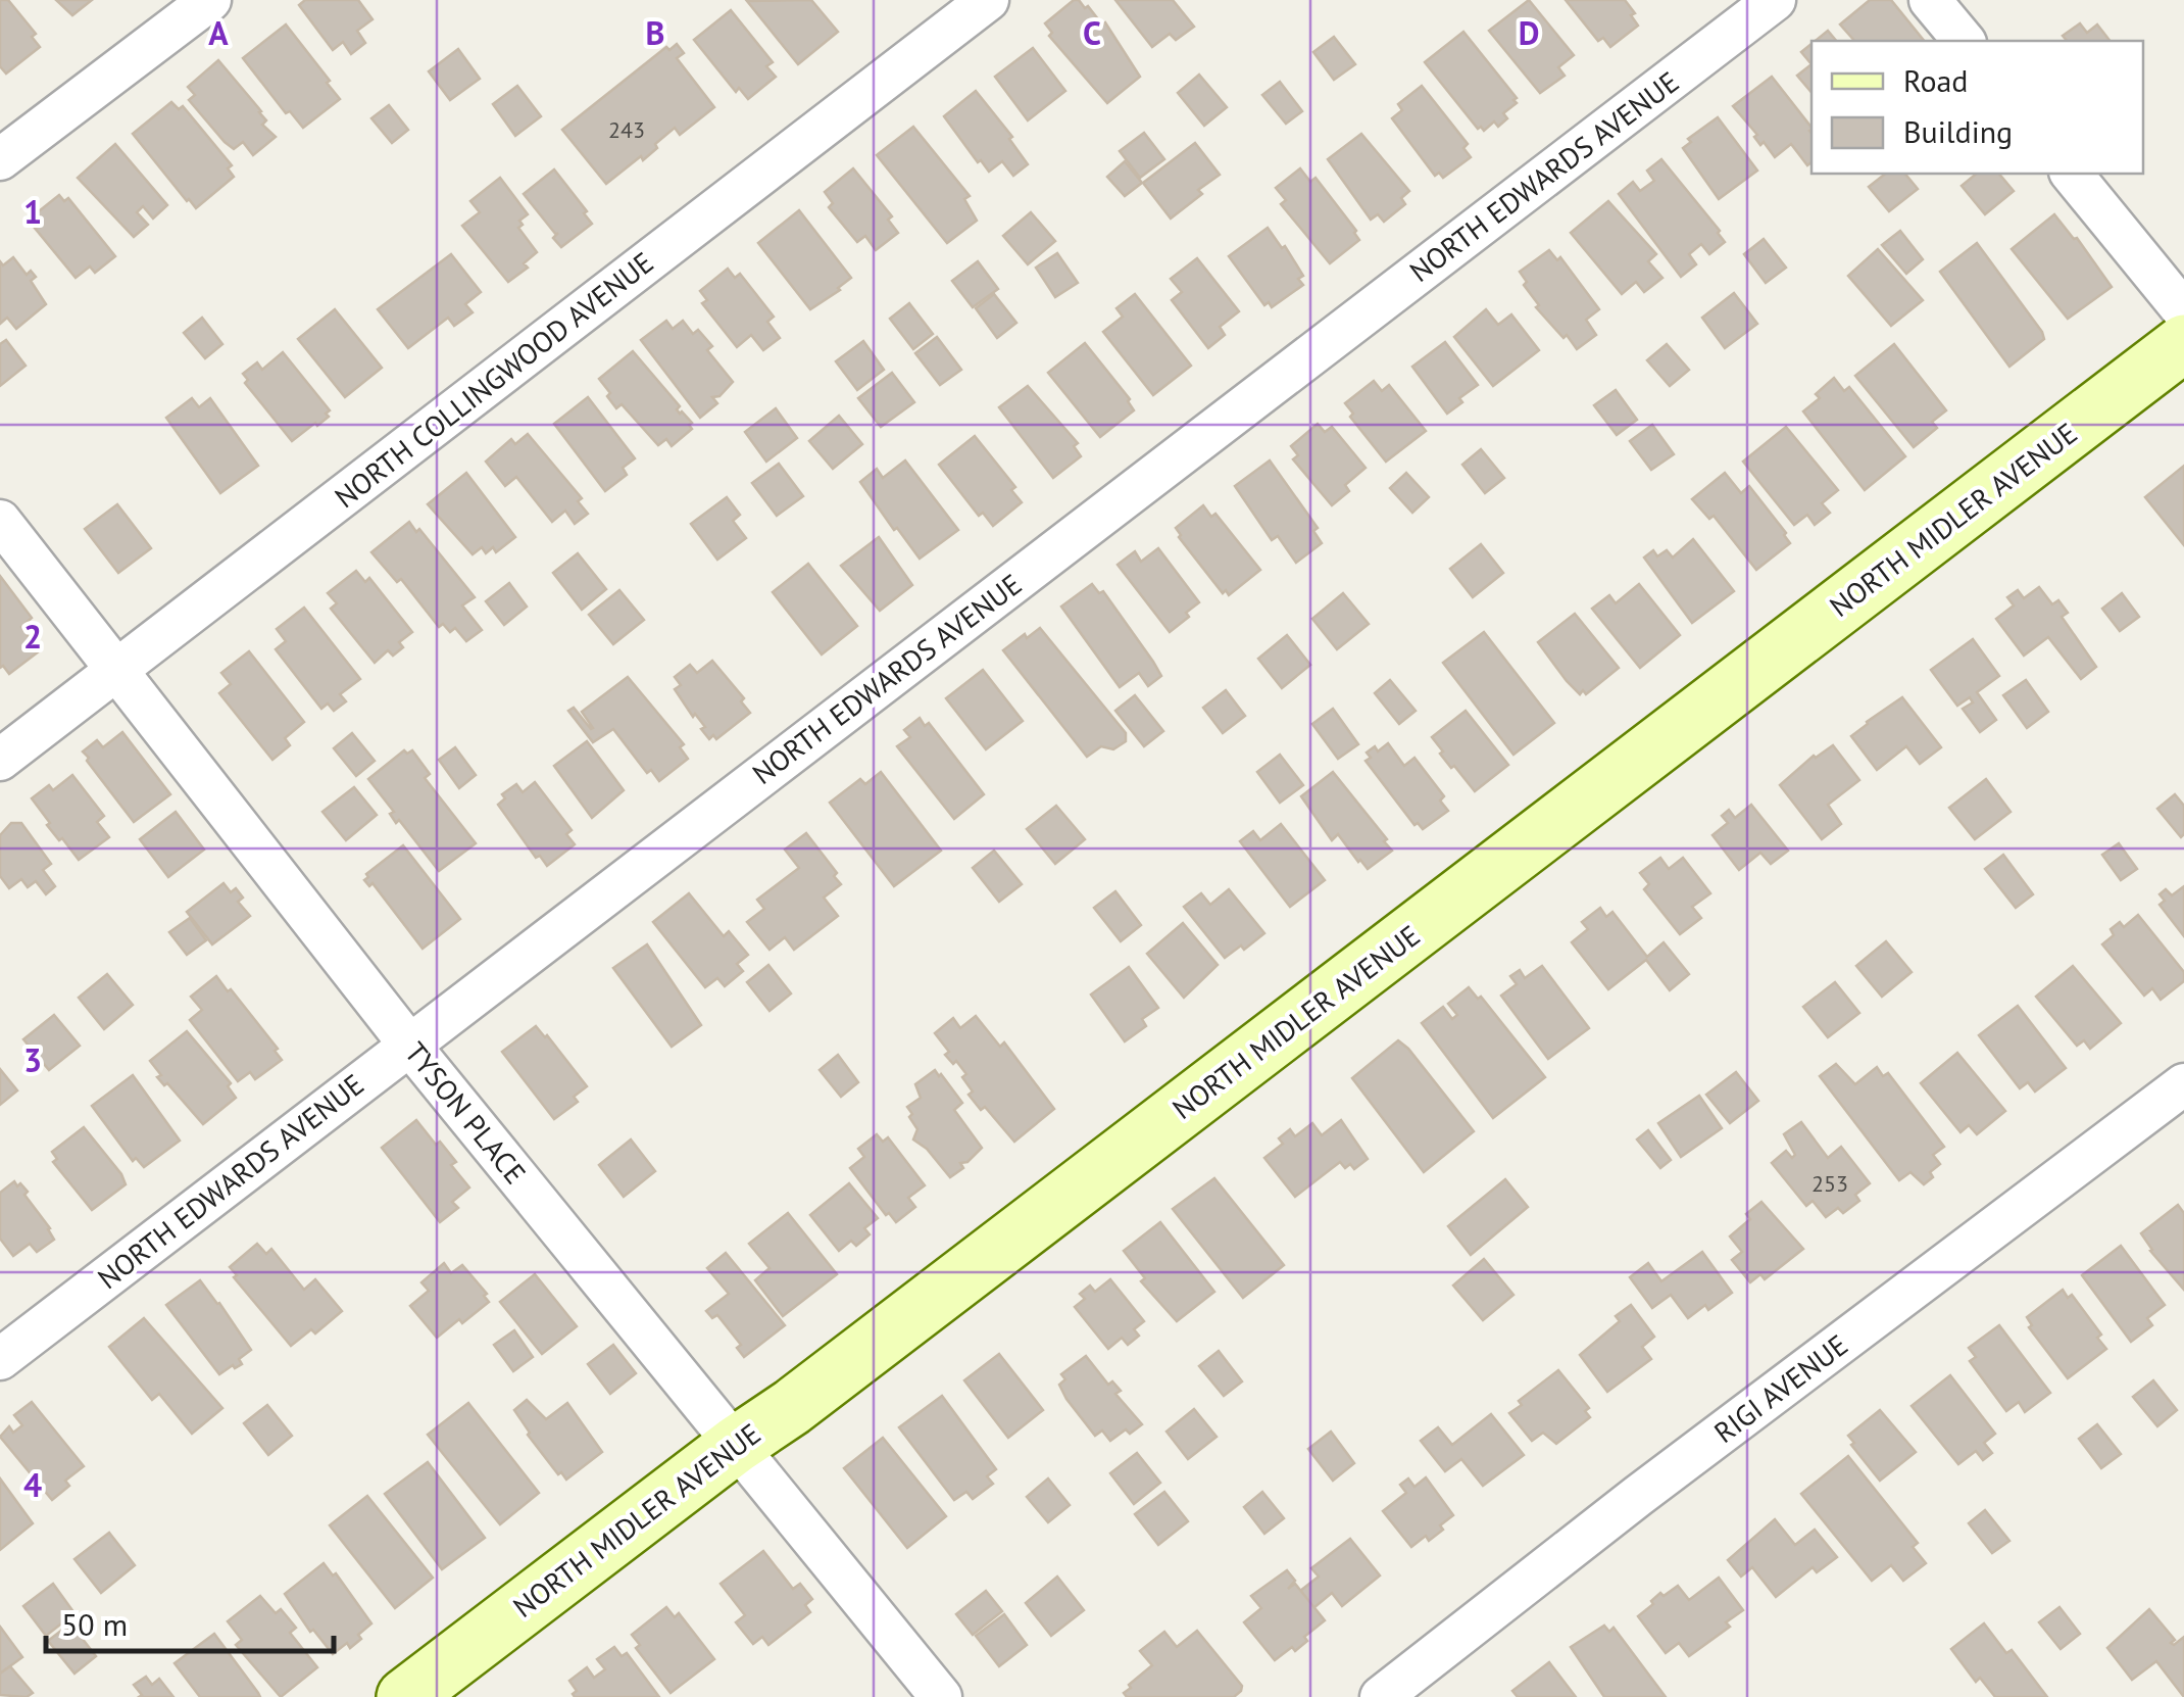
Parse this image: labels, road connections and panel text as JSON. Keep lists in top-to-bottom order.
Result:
{
  "streets": {
    "main road": ["NORTH MIDLER AVENUE"],
    "street": [
      "NORTH EDWARDS AVENUE",
      "NORTH COLLINGWOOD AVENUE",
      "TYSON PLACE",
      "RIGI AVENUE"
    ]
  },
  "crossings": [
    ["NORTH EDWARDS AVENUE", "TYSON PLACE"],
    ["NORTH COLLINGWOOD AVENUE", "TYSON PLACE"],
    ["NORTH MIDLER AVENUE", "TYSON PLACE"]
  ],
  "house_numbers": ["243", "253"],
  "legend": ["Road", "Building"],
  "scale_bar": "50 m",
  "grid": {
    "columns": [
      "A",
      "B",
      "C",
      "D"
    ],
    "rows": [
      "1",
      "2",
      "3",
      "4"
    ]
  }
}
